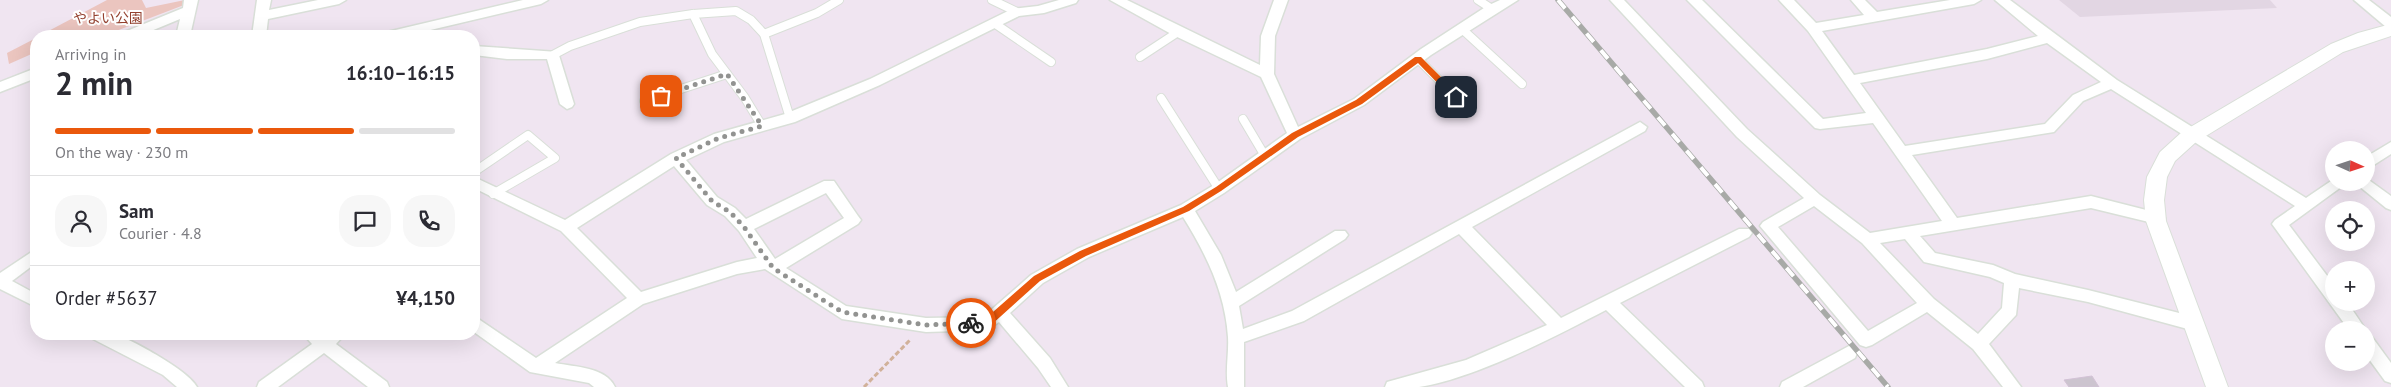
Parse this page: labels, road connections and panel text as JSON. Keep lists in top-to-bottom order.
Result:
{
  "parks": ["やよい公園"],
  "north": "right",
  "page": {
    "heading": ["2 min", "Arriving in", "16:10–16:15"],
    "panel": [
      "Sam",
      "Courier · 4.8",
      "Order #5637",
      "¥4,150"
    ],
    "bar": "On the way · 230 m",
    "map_buttons": ["+", "−"]
  }
}
